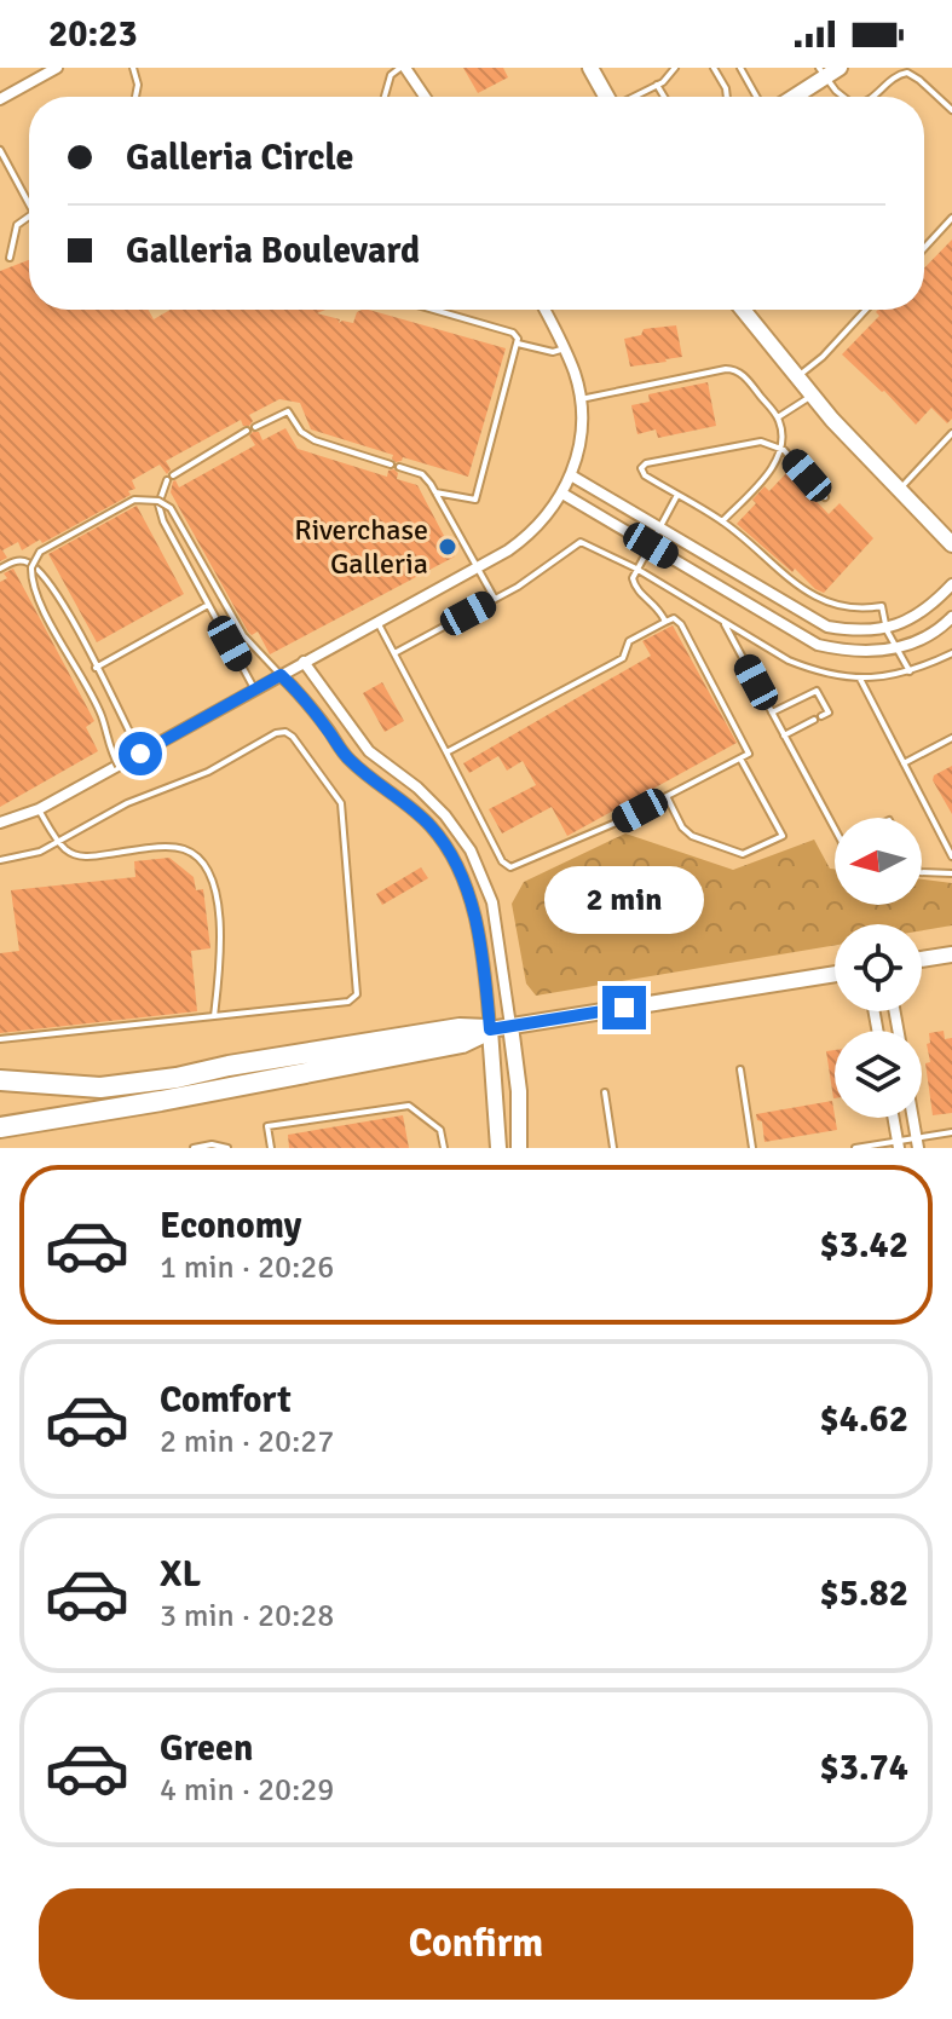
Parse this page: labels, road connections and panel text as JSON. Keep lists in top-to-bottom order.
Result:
{
  "places": ["Riverchase Galleria"],
  "north": "left",
  "page": {
    "status": "20:23",
    "banner": ["Galleria Circle", "Galleria Boulevard"],
    "bubble": "2 min",
    "list": [
      {
        "name": "Economy",
        "note": "1 min · 20:26",
        "value": "$3.42"
      },
      {
        "name": "Comfort",
        "note": "2 min · 20:27",
        "value": "$4.62"
      },
      {
        "name": "XL",
        "note": "3 min · 20:28",
        "value": "$5.82"
      },
      {
        "name": "Green",
        "note": "4 min · 20:29",
        "value": "$3.74"
      }
    ],
    "buttons": "Confirm"
  }
}
